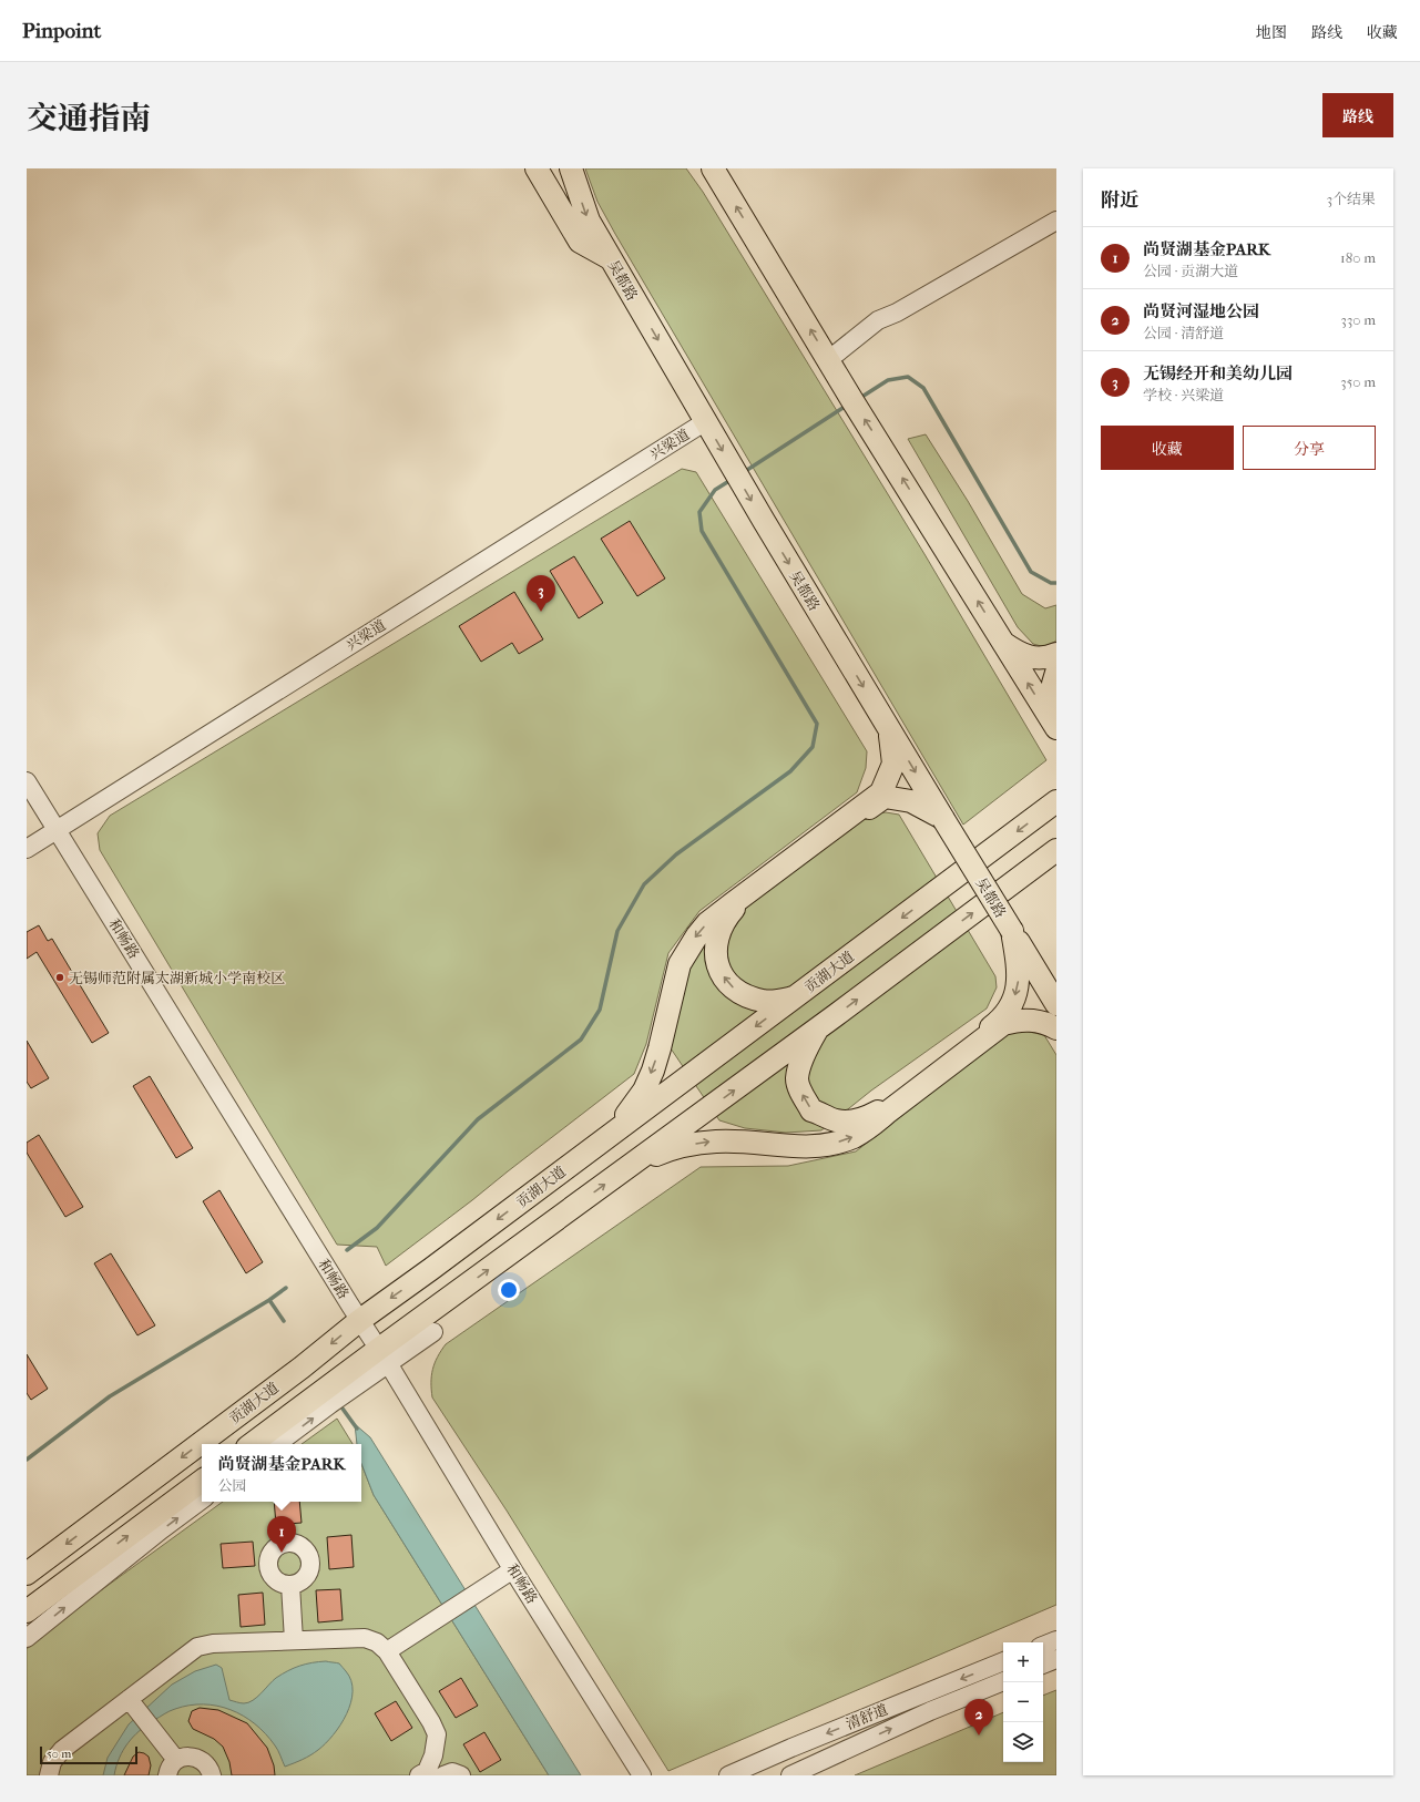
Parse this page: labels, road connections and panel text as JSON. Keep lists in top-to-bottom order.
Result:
{
  "streets": {
    "main road": ["吴都路", "贡湖大道"],
    "street": ["兴梁道", "和畅路", "清舒道"]
  },
  "crossings": [
    ["吴都路", "兴梁道"],
    ["兴梁道", "和畅路"],
    ["和畅路", "贡湖大道"]
  ],
  "places": ["无锡师范附属太湖新城小学南校区"],
  "scale_bar": "50 m",
  "page": {
    "header": "Pinpoint",
    "nav": ["地图", "路线", "收藏"],
    "title": "交通指南",
    "buttons": [
      "路线",
      ["收藏", "分享"]
    ],
    "heading": ["附近", "3个结果"],
    "list": [
      {
        "mark": "1",
        "name": "尚贤湖基金PARK",
        "note": "公园 · 贡湖大道",
        "value": "180 m"
      },
      {
        "mark": "2",
        "name": "尚贤河湿地公园",
        "note": "公园 · 清舒道",
        "value": "330 m"
      },
      {
        "mark": "3",
        "name": "无锡经开和美幼儿园",
        "note": "学校 · 兴梁道",
        "value": "350 m"
      }
    ],
    "pins": ["3", "1", "2"],
    "popup": ["尚贤湖基金PARK", "公园"],
    "map_buttons": ["+", "−"],
    "scale": "50 m"
  }
}
